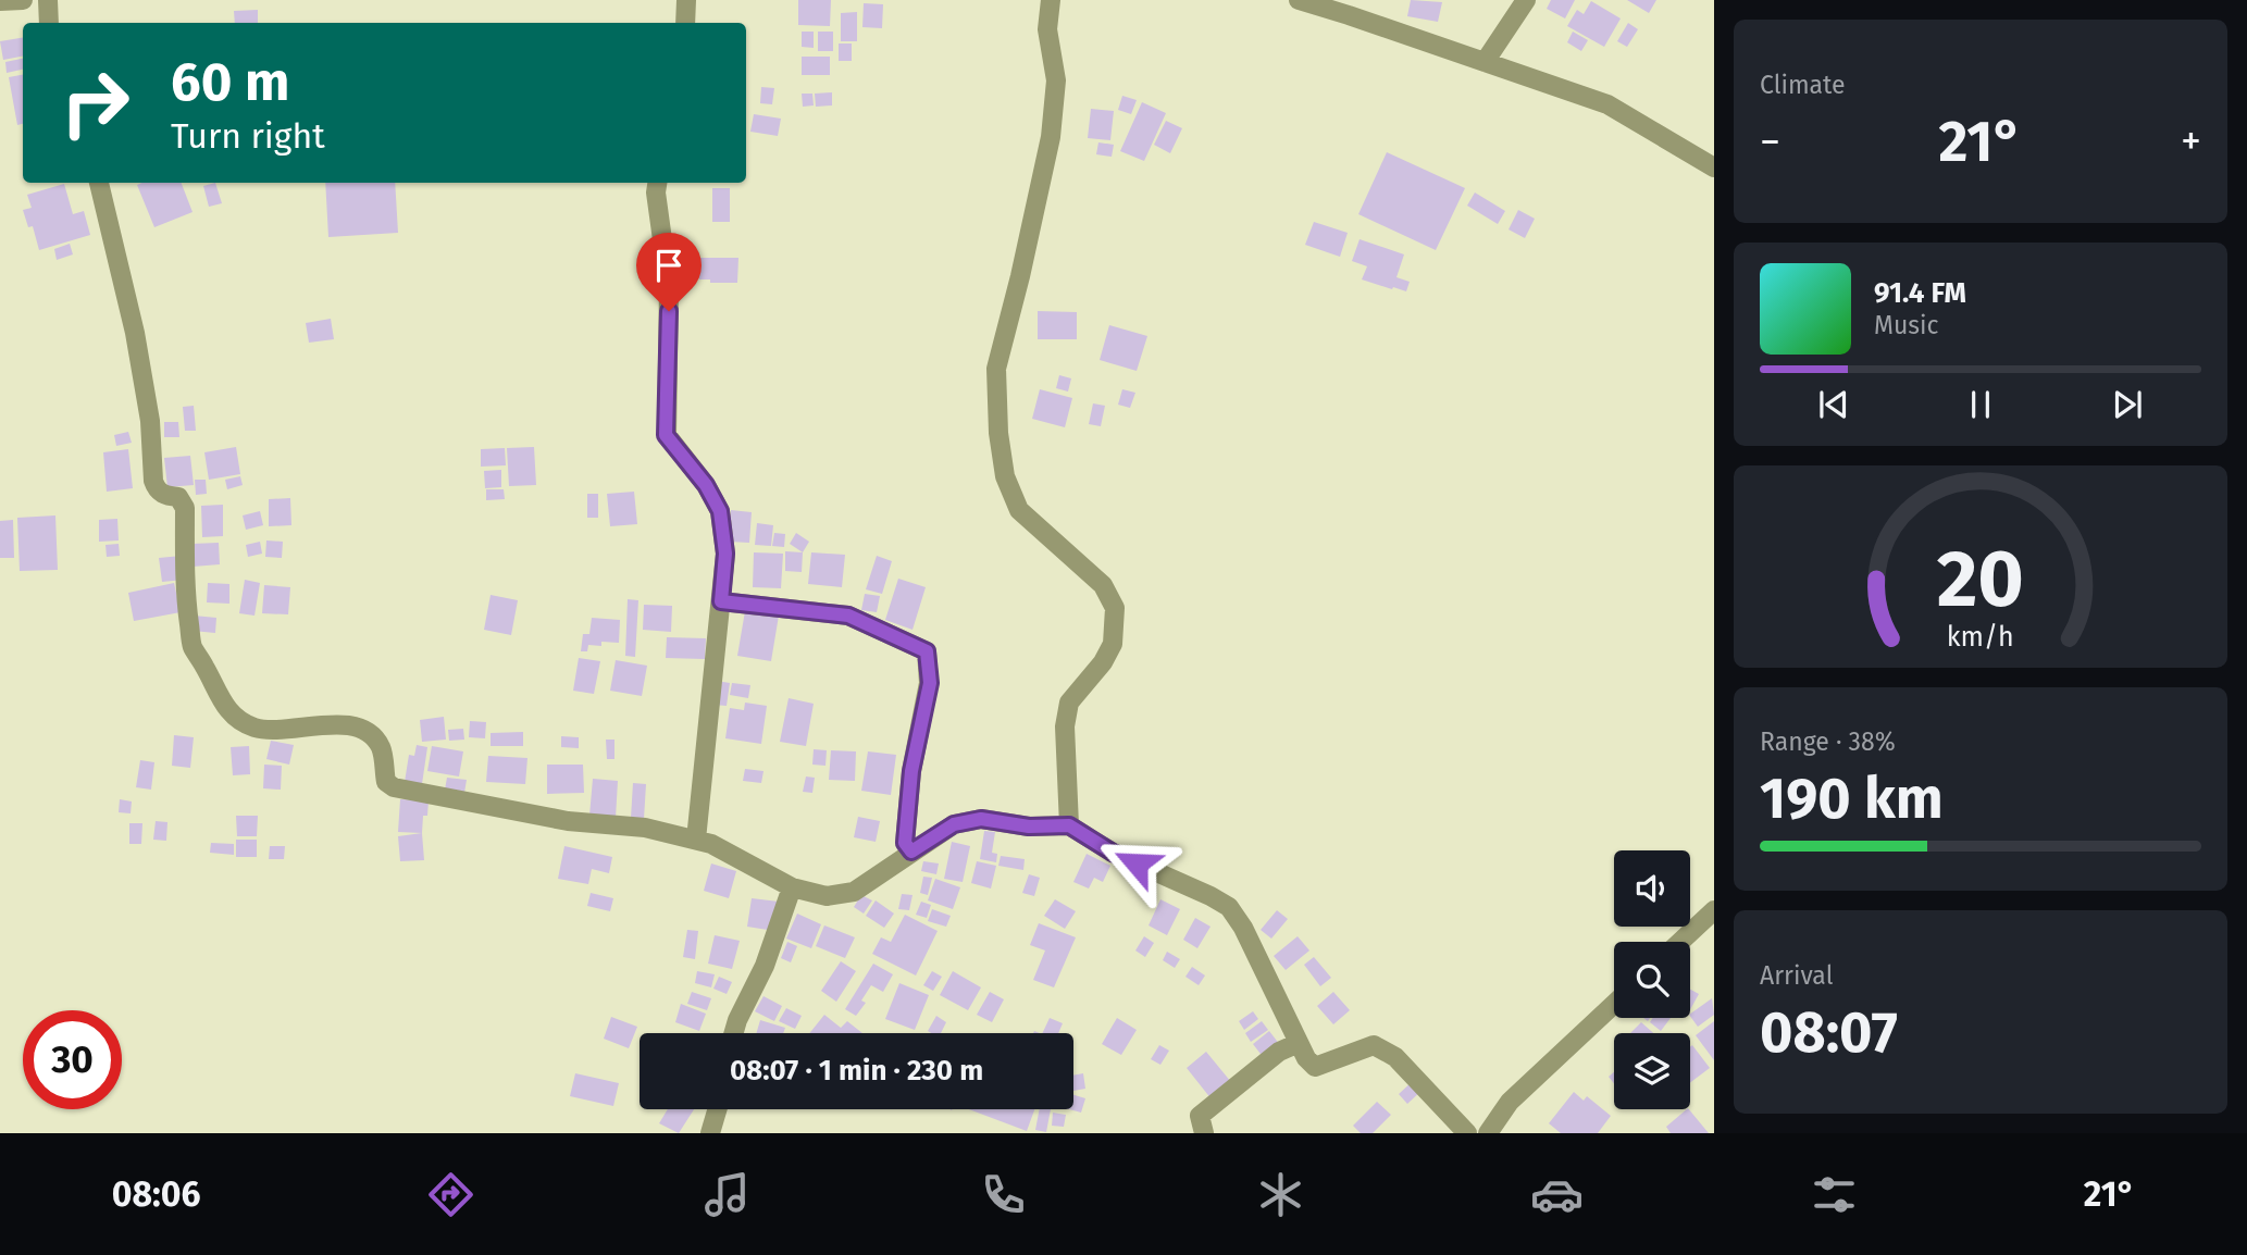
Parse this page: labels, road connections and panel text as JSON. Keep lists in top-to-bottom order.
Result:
{
  "page": {
    "tile": [
      "Climate",
      ["Range · 38%", "190 km"],
      ["Arrival", "08:07"]
    ],
    "turn": ["60 m", "Turn right"],
    "heat": ["−", "21°", "+"],
    "song": ["91.4 FM", "Music"],
    "limit": "30",
    "trip": "08:07 · 1 min · 230 m",
    "tabs": ["08:06", "21°"],
    "gauge": ["20", "km/h"]
  }
}
